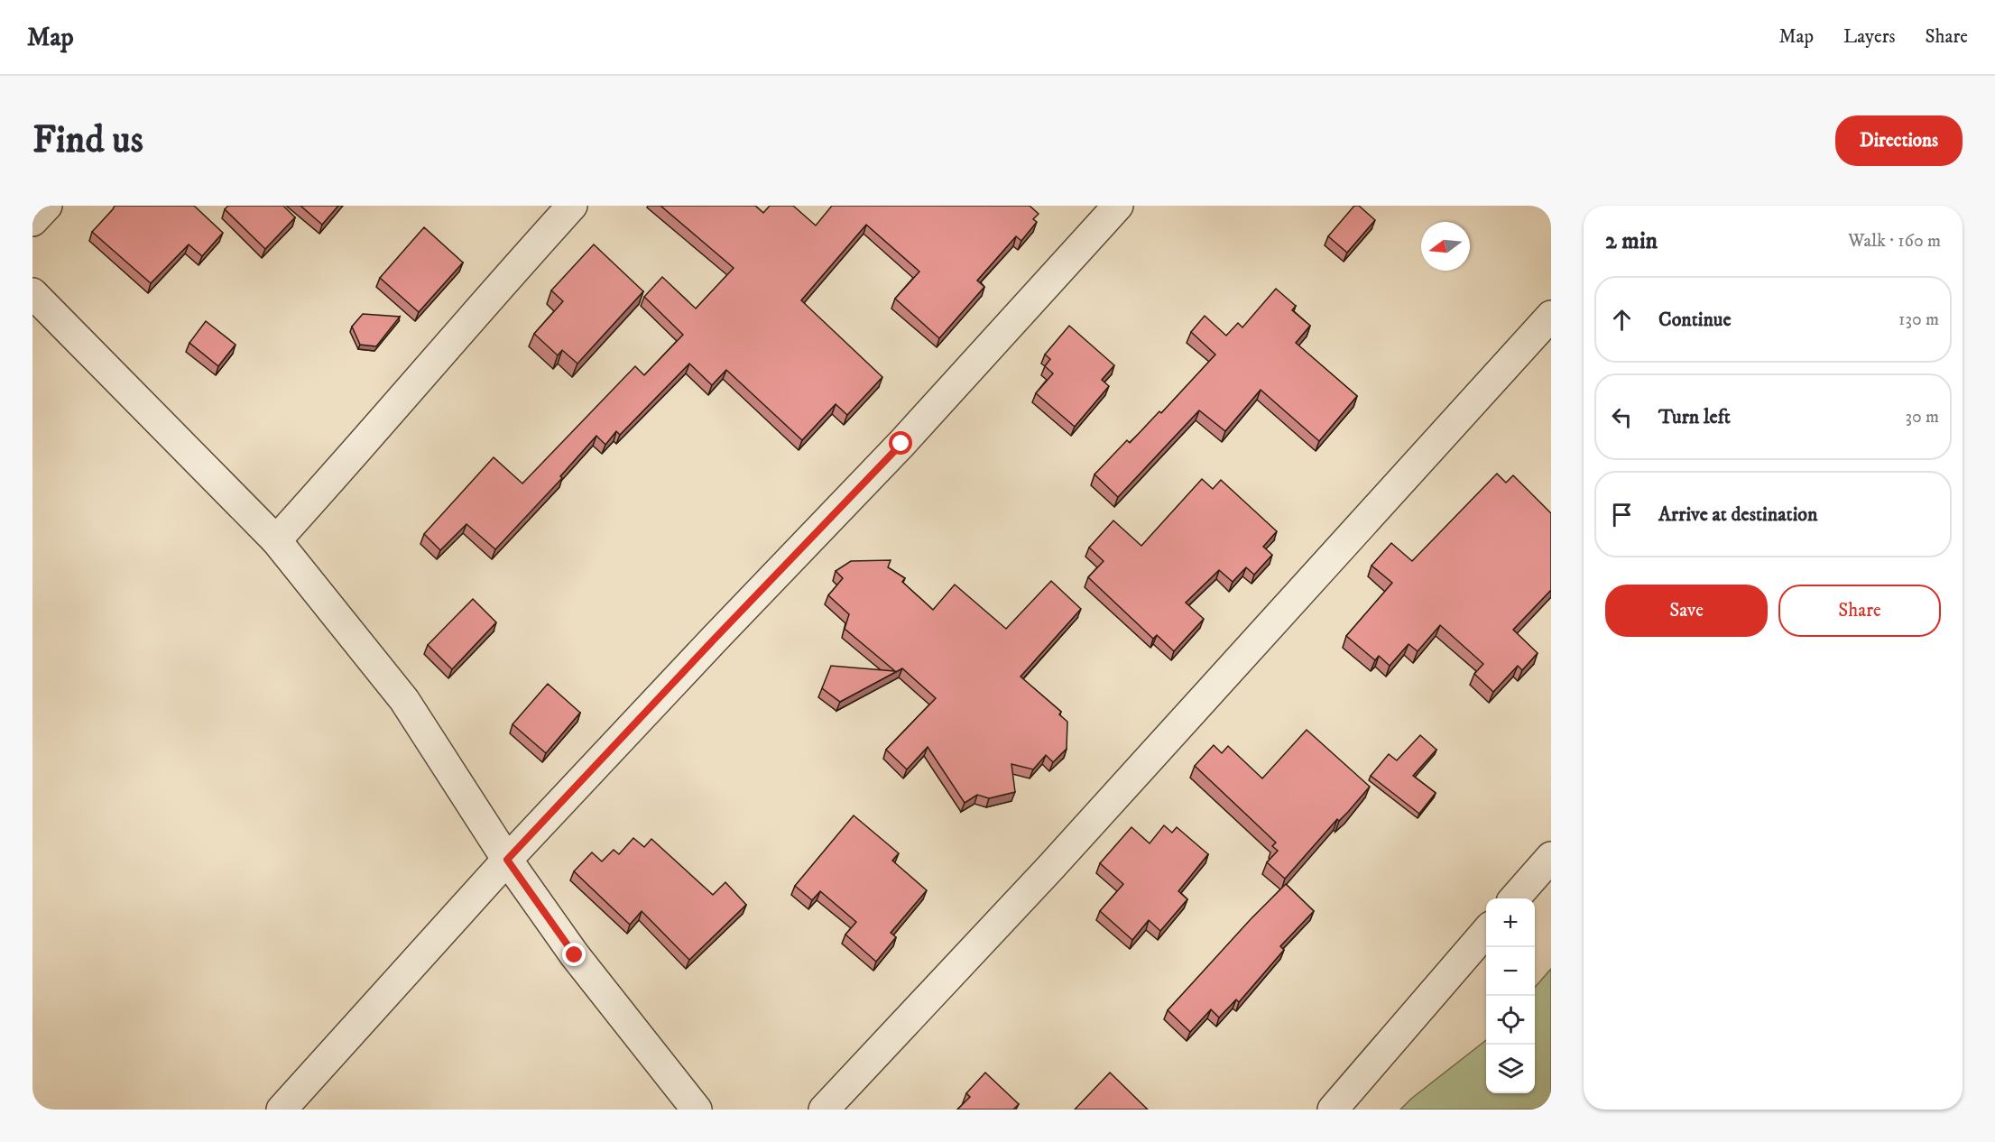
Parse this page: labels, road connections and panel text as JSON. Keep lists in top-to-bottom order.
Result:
{
  "north": "left",
  "page": {
    "header": "Map",
    "nav": ["Map", "Layers", "Share"],
    "buttons": [
      "Directions",
      ["Save", "Share"]
    ],
    "title": "Find us",
    "heading": ["2 min", "Walk · 160 m"],
    "list": [
      ["Continue", "130 m"],
      ["Turn left", "30 m"],
      "Arrive at destination"
    ],
    "map_buttons": ["+", "−"]
  }
}
